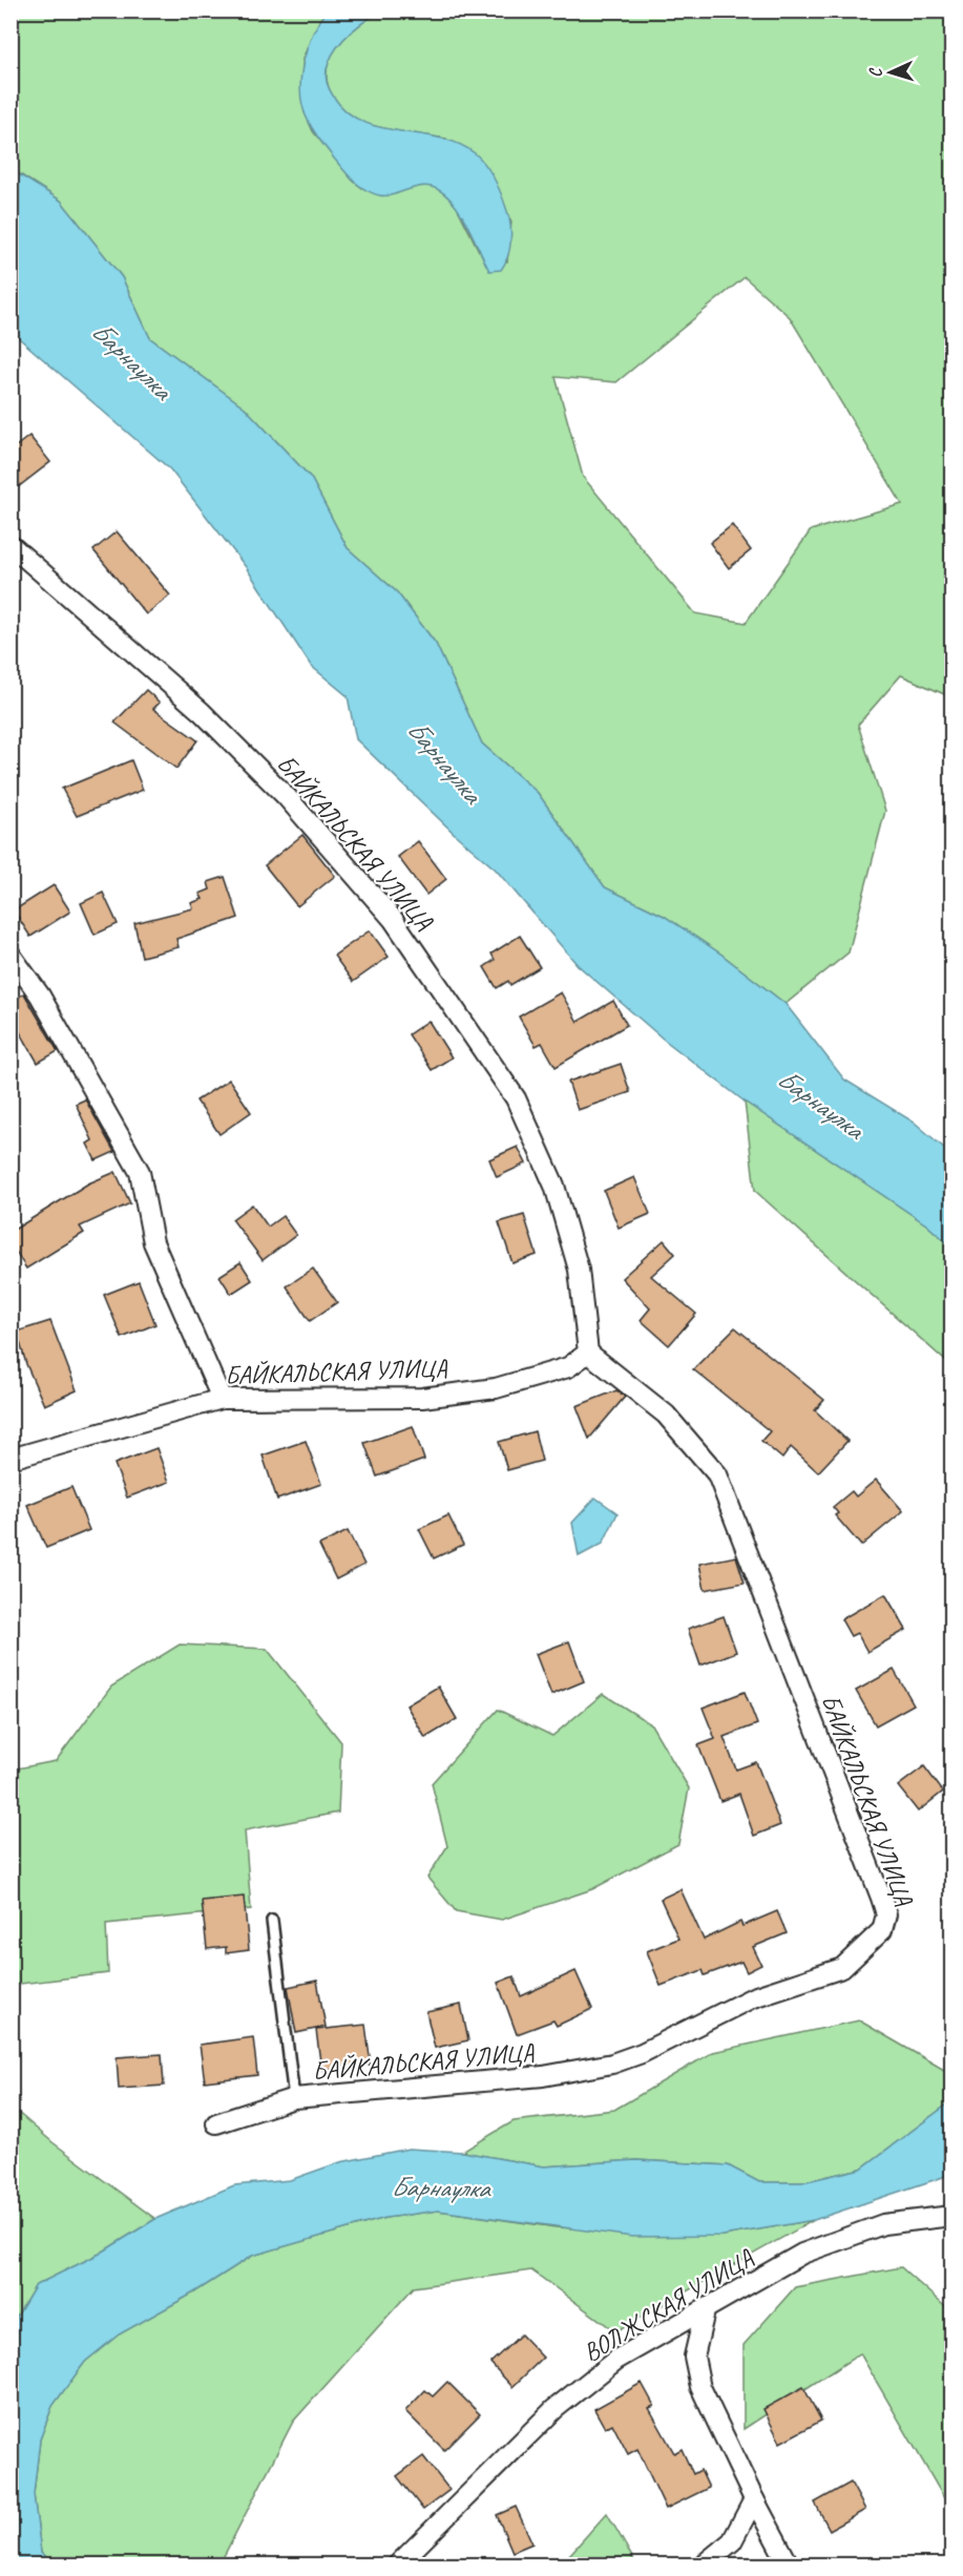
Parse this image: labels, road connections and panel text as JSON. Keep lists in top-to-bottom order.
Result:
{
  "streets": {
    "street": ["БАЙКАЛЬСКАЯ УЛИЦА", "ВОЛЖСКАЯ УЛИЦА"]
  },
  "water": ["Барнаулка"],
  "north": "left"
}
